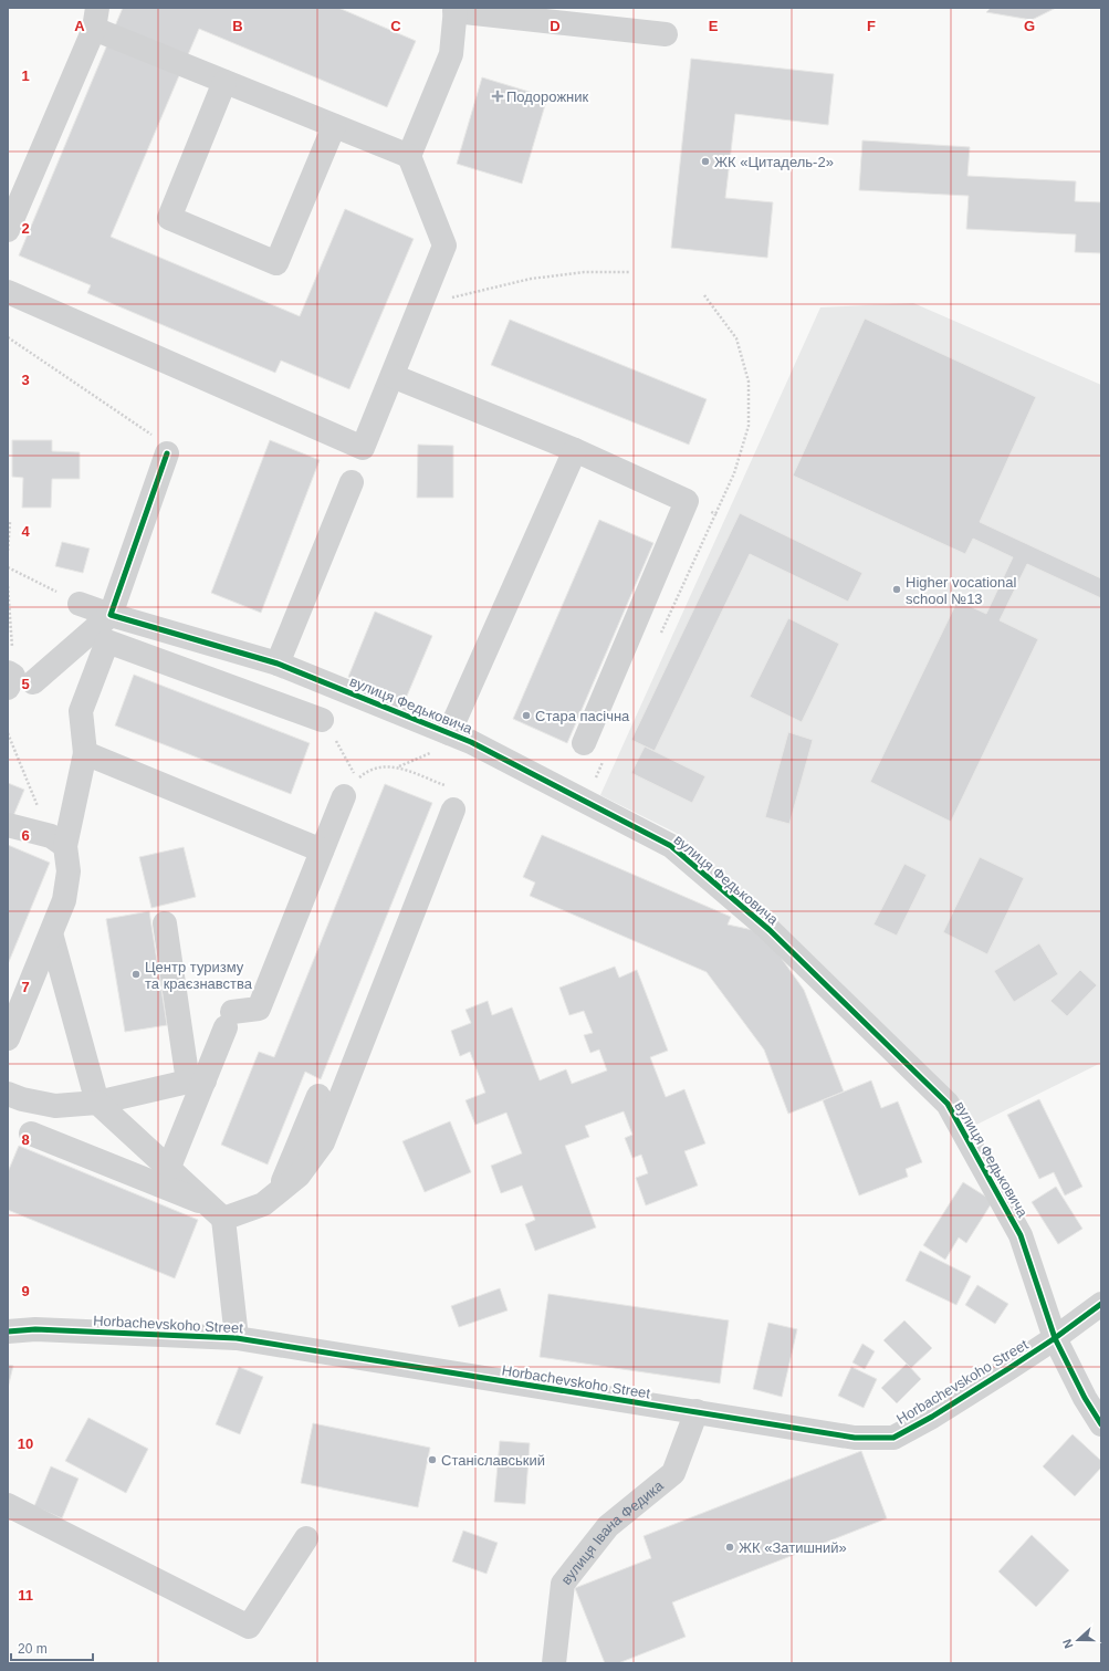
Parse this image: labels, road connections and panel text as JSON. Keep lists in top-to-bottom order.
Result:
{
  "streets": {
    "street": ["вулиця Федьковича", "Horbachevskoho Street", "вулиця Івана Федика"]
  },
  "crossings": [
    ["вулиця Федьковича", "Horbachevskoho Street"],
    ["Horbachevskoho Street", "вулиця Івана Федика"]
  ],
  "places": {
    "health": ["Подорожник"],
    "other": [
      "ЖК «Цитадель-2»",
      "Higher vocational school №13",
      "Стара пасічна",
      "Центр туризму та краєзнавства",
      "Станіславський",
      "ЖК «Затишний»"
    ]
  },
  "scale_bar": "20 m",
  "north": "left",
  "grid": {
    "columns": [
      "A",
      "B",
      "C",
      "D",
      "E",
      "F",
      "G"
    ],
    "rows": [
      "1",
      "2",
      "3",
      "4",
      "5",
      "6",
      "7",
      "8",
      "9",
      "10",
      "11"
    ]
  }
}
